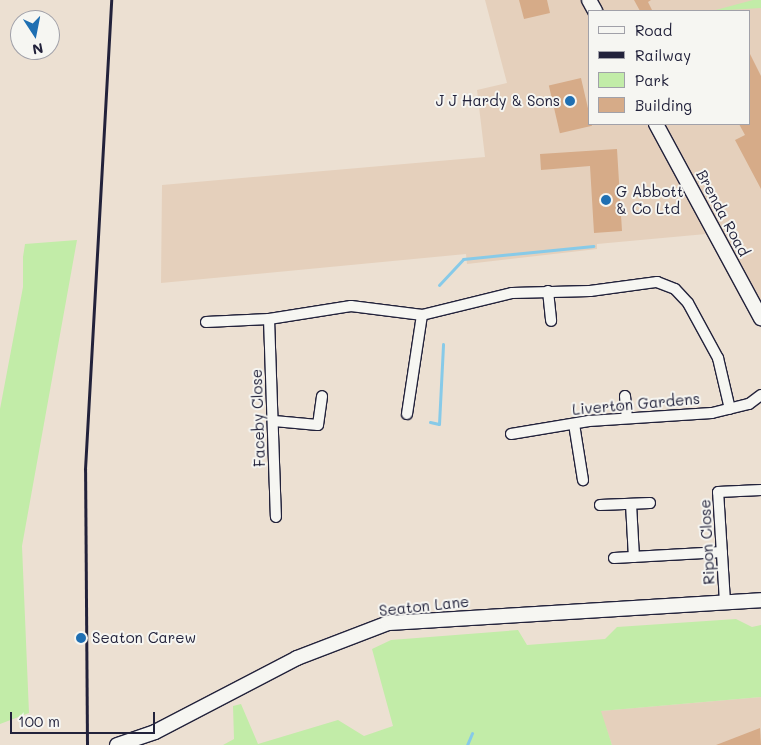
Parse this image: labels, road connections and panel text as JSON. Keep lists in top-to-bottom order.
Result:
{
  "streets": {
    "main road": ["Brenda Road", "Seaton Lane"],
    "street": ["Liverton Gardens", "Faceby Close", "Ripon Close"]
  },
  "crossings": [
    ["Ripon Close", "Seaton Lane"]
  ],
  "places": ["J J Hardy & Sons", "G Abbott & Co Ltd", "Seaton Carew"],
  "legend": [
    "Road",
    "Railway",
    "Park",
    "Building"
  ],
  "scale_bar": "100 m",
  "north": "bottom"
}
